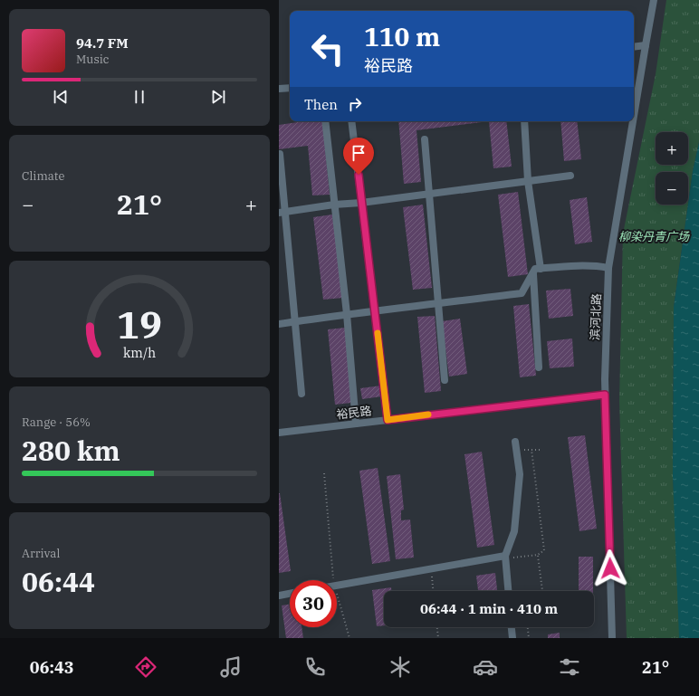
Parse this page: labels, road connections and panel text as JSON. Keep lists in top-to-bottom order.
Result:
{
  "streets": {
    "street": ["滨河北路", "裕民路"]
  },
  "crossings": [
    ["滨河北路", "裕民路"]
  ],
  "parks": ["柳染丹青广场"],
  "page": {
    "turn": ["110 m", "裕民路"],
    "song": ["94.7 FM", "Music"],
    "then": "Then",
    "map_buttons": ["+", "−"],
    "tile": [
      "Climate",
      ["Range · 56%", "280 km"],
      ["Arrival", "06:44"]
    ],
    "heat": ["−", "21°", "+"],
    "limit": "30",
    "trip": "06:44 · 1 min · 410 m",
    "tabs": ["06:43", "21°"],
    "gauge": ["19", "km/h"]
  }
}
